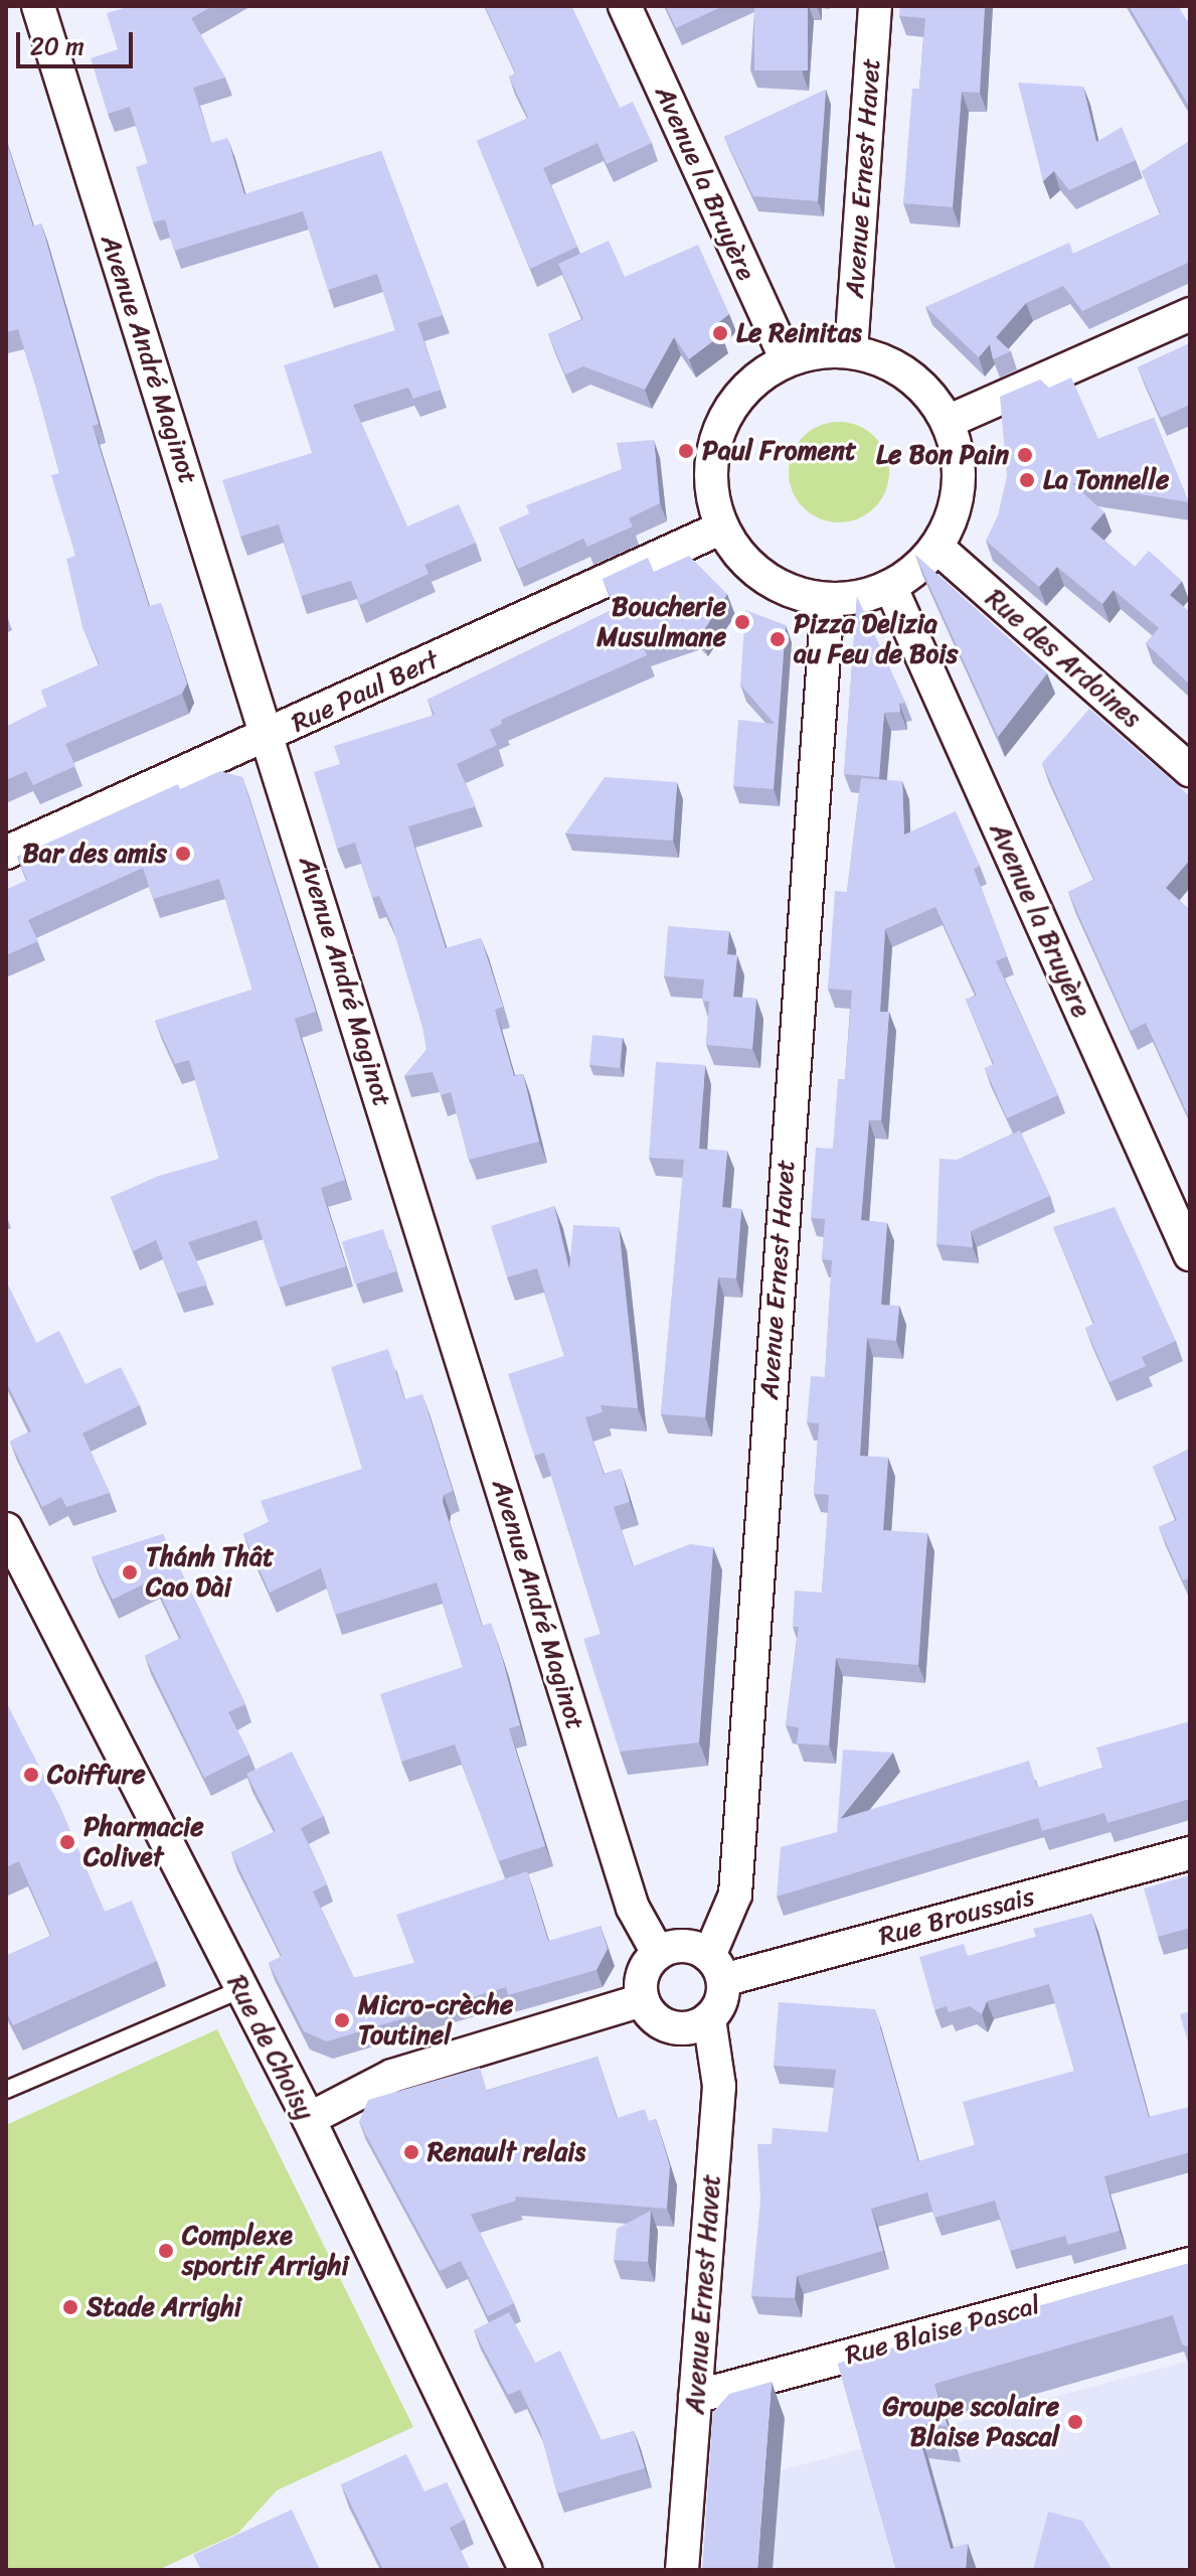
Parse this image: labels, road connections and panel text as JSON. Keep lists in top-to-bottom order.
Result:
{
  "streets": {
    "street": [
      "Avenue Ernest Havet",
      "Avenue la Bruyère",
      "Avenue André Maginot",
      "Rue des Ardoines",
      "Rue Paul Bert",
      "Rue Broussais",
      "Rue de Choisy",
      "Rue Blaise Pascal"
    ]
  },
  "crossings": [
    ["Avenue Ernest Havet", "Avenue la Bruyère"],
    ["Avenue Ernest Havet", "Avenue André Maginot"],
    ["Avenue Ernest Havet", "Rue des Ardoines"],
    ["Avenue Ernest Havet", "Rue Paul Bert"],
    ["Avenue Ernest Havet", "Rue Broussais"],
    ["Avenue Ernest Havet", "Rue Blaise Pascal"],
    ["Avenue la Bruyère", "Rue des Ardoines"],
    ["Avenue la Bruyère", "Rue Paul Bert"],
    ["Avenue André Maginot", "Rue Paul Bert"],
    ["Avenue André Maginot", "Rue Broussais"],
    ["Rue des Ardoines", "Rue Paul Bert"]
  ],
  "places": [
    "Le Reinitas",
    "Paul Froment",
    "Le Bon Pain",
    "La Tonnelle",
    "Boucherie Musulmane",
    "Pizza Delizia au Feu de Bois",
    "Bar des amis",
    "Thánh Thât Cao Dài",
    "Coiffure",
    "Pharmacie Colivet",
    "Micro-crèche Toutinel",
    "Renault relais",
    "Complexe sportif Arrighi",
    "Stade Arrighi",
    "Groupe scolaire Blaise Pascal"
  ],
  "scale_bar": "20 m"
}
